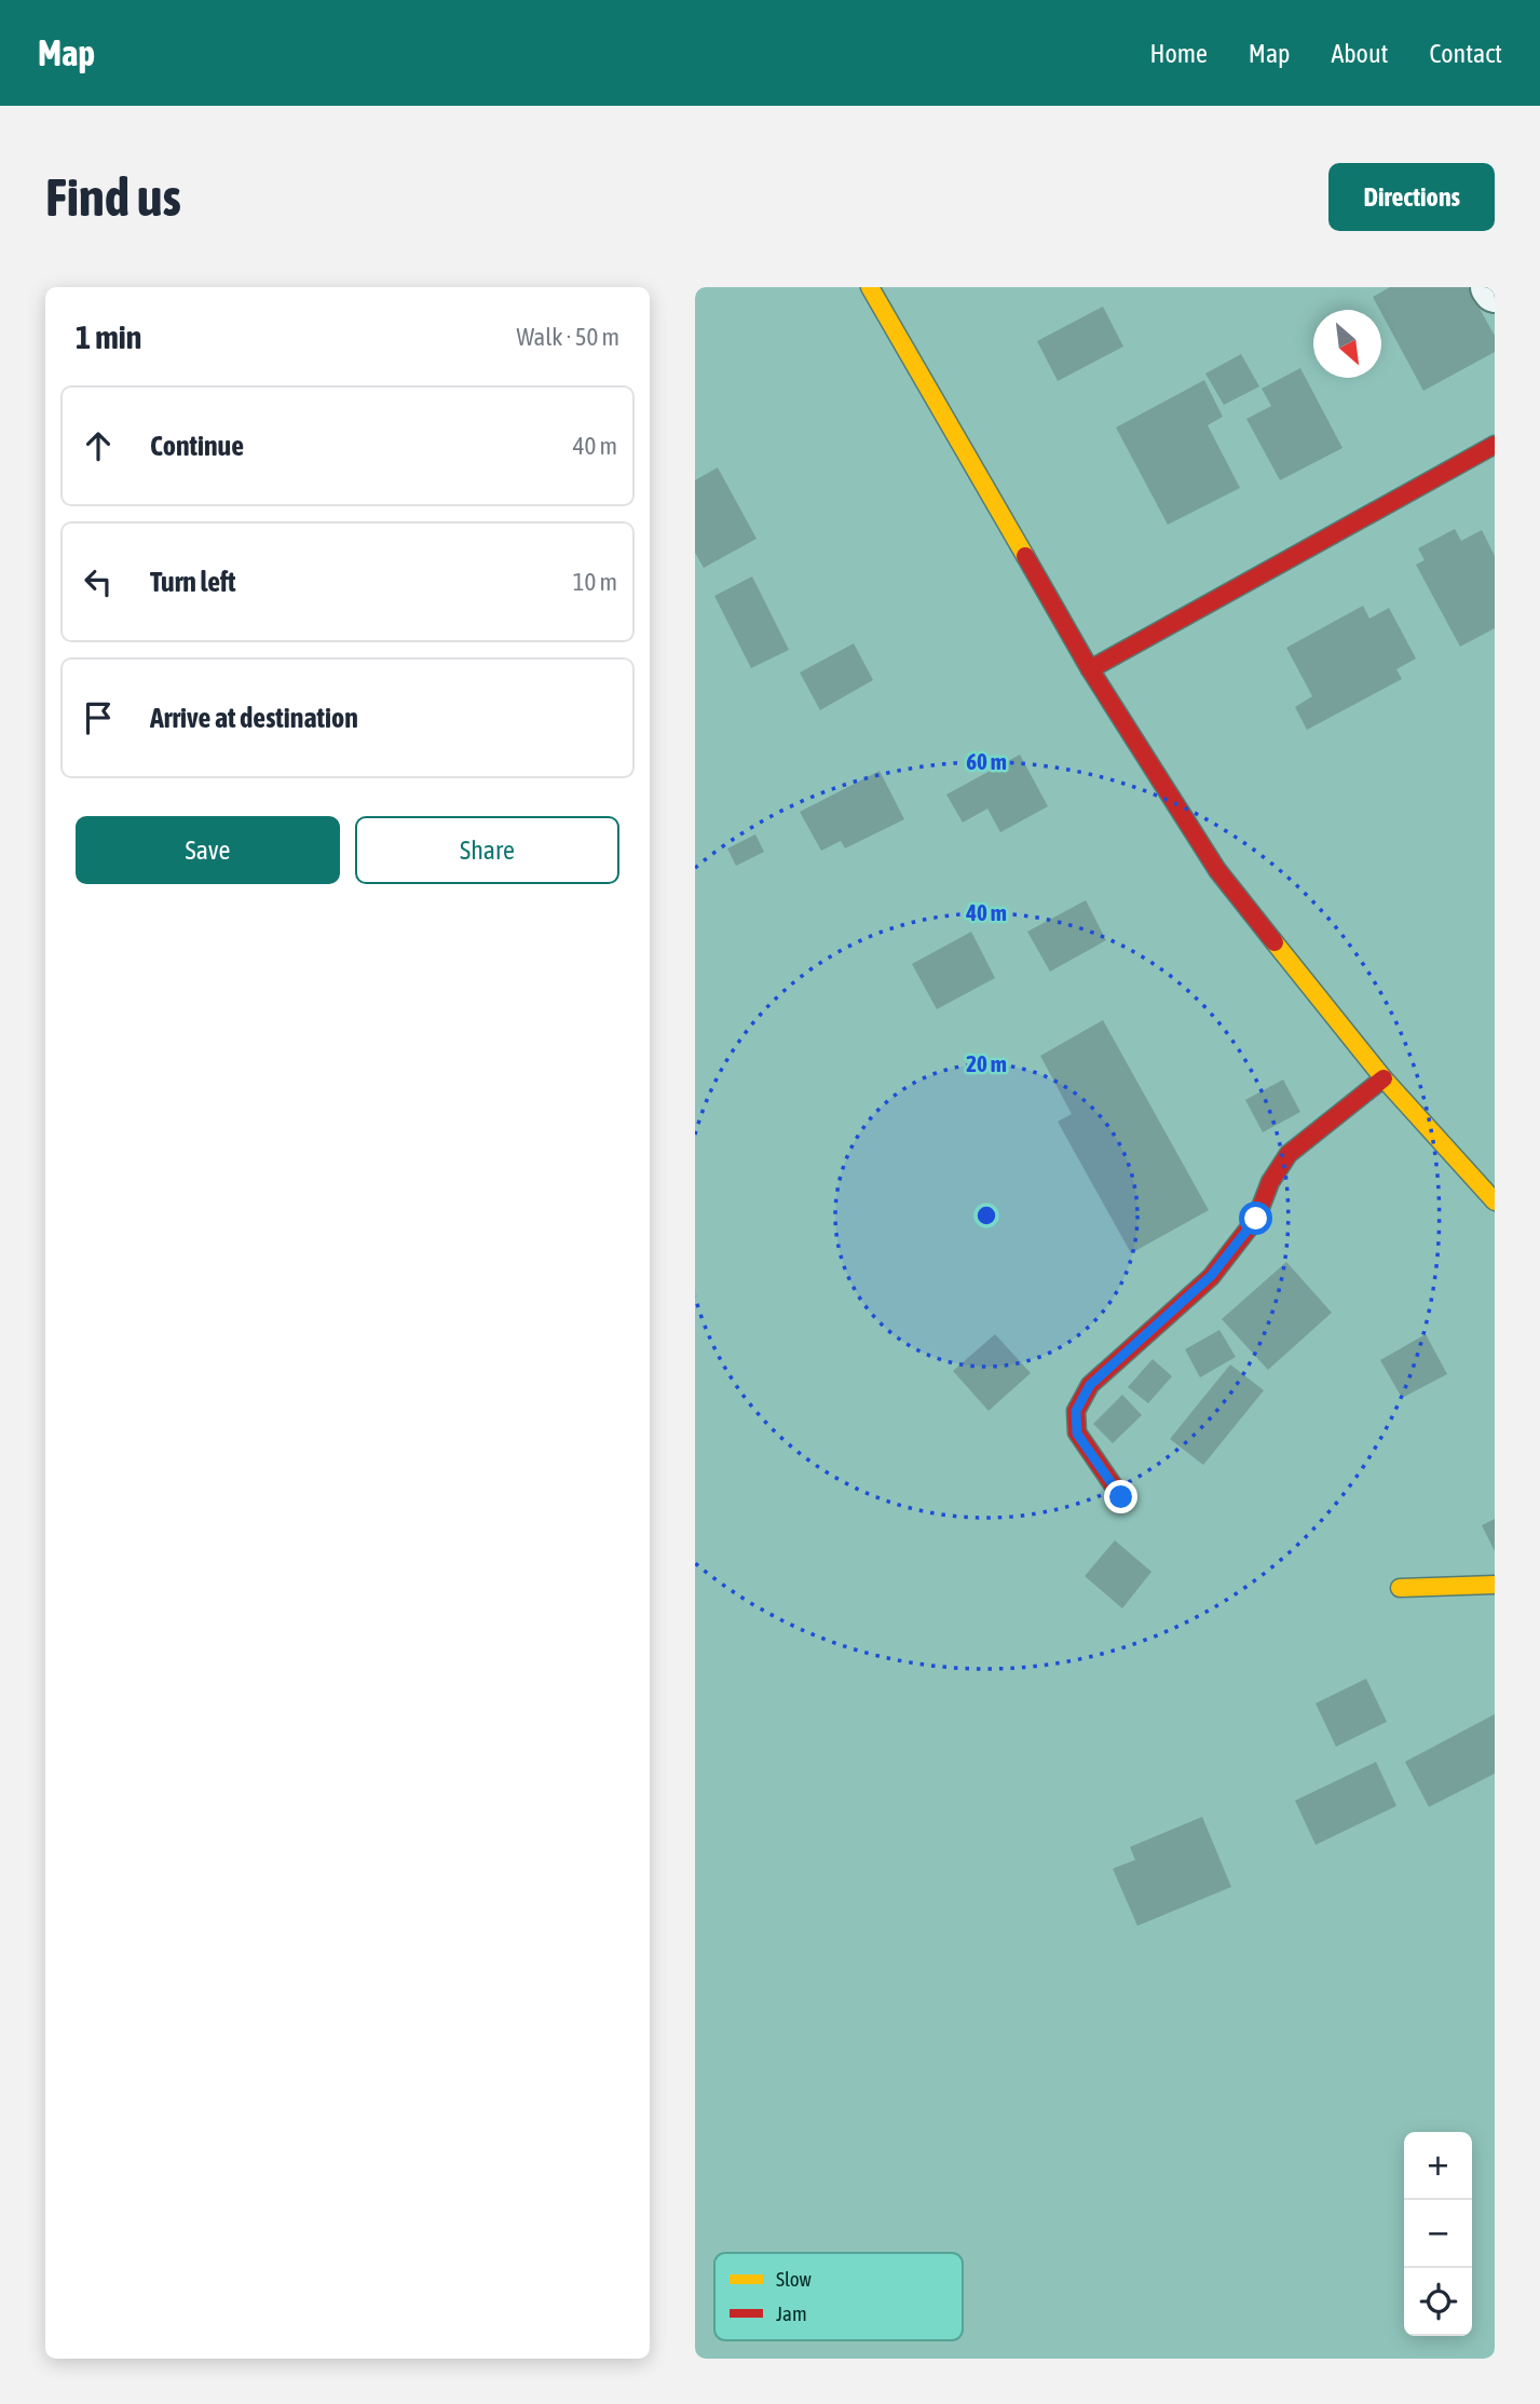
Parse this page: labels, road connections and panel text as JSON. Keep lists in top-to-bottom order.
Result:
{
  "legend": ["Slow", "Jam"],
  "north": "bottom right",
  "page": {
    "header": "Map",
    "nav": [
      "Home",
      "Map",
      "About",
      "Contact"
    ],
    "buttons": [
      "Directions",
      ["Save", "Share"]
    ],
    "title": "Find us",
    "heading": ["1 min", "Walk · 50 m"],
    "list": [
      ["Continue", "40 m"],
      ["Turn left", "10 m"],
      "Arrive at destination"
    ],
    "map_buttons": ["+", "−"]
  },
  "rings": ["60 m", "40 m", "20 m"]
}
